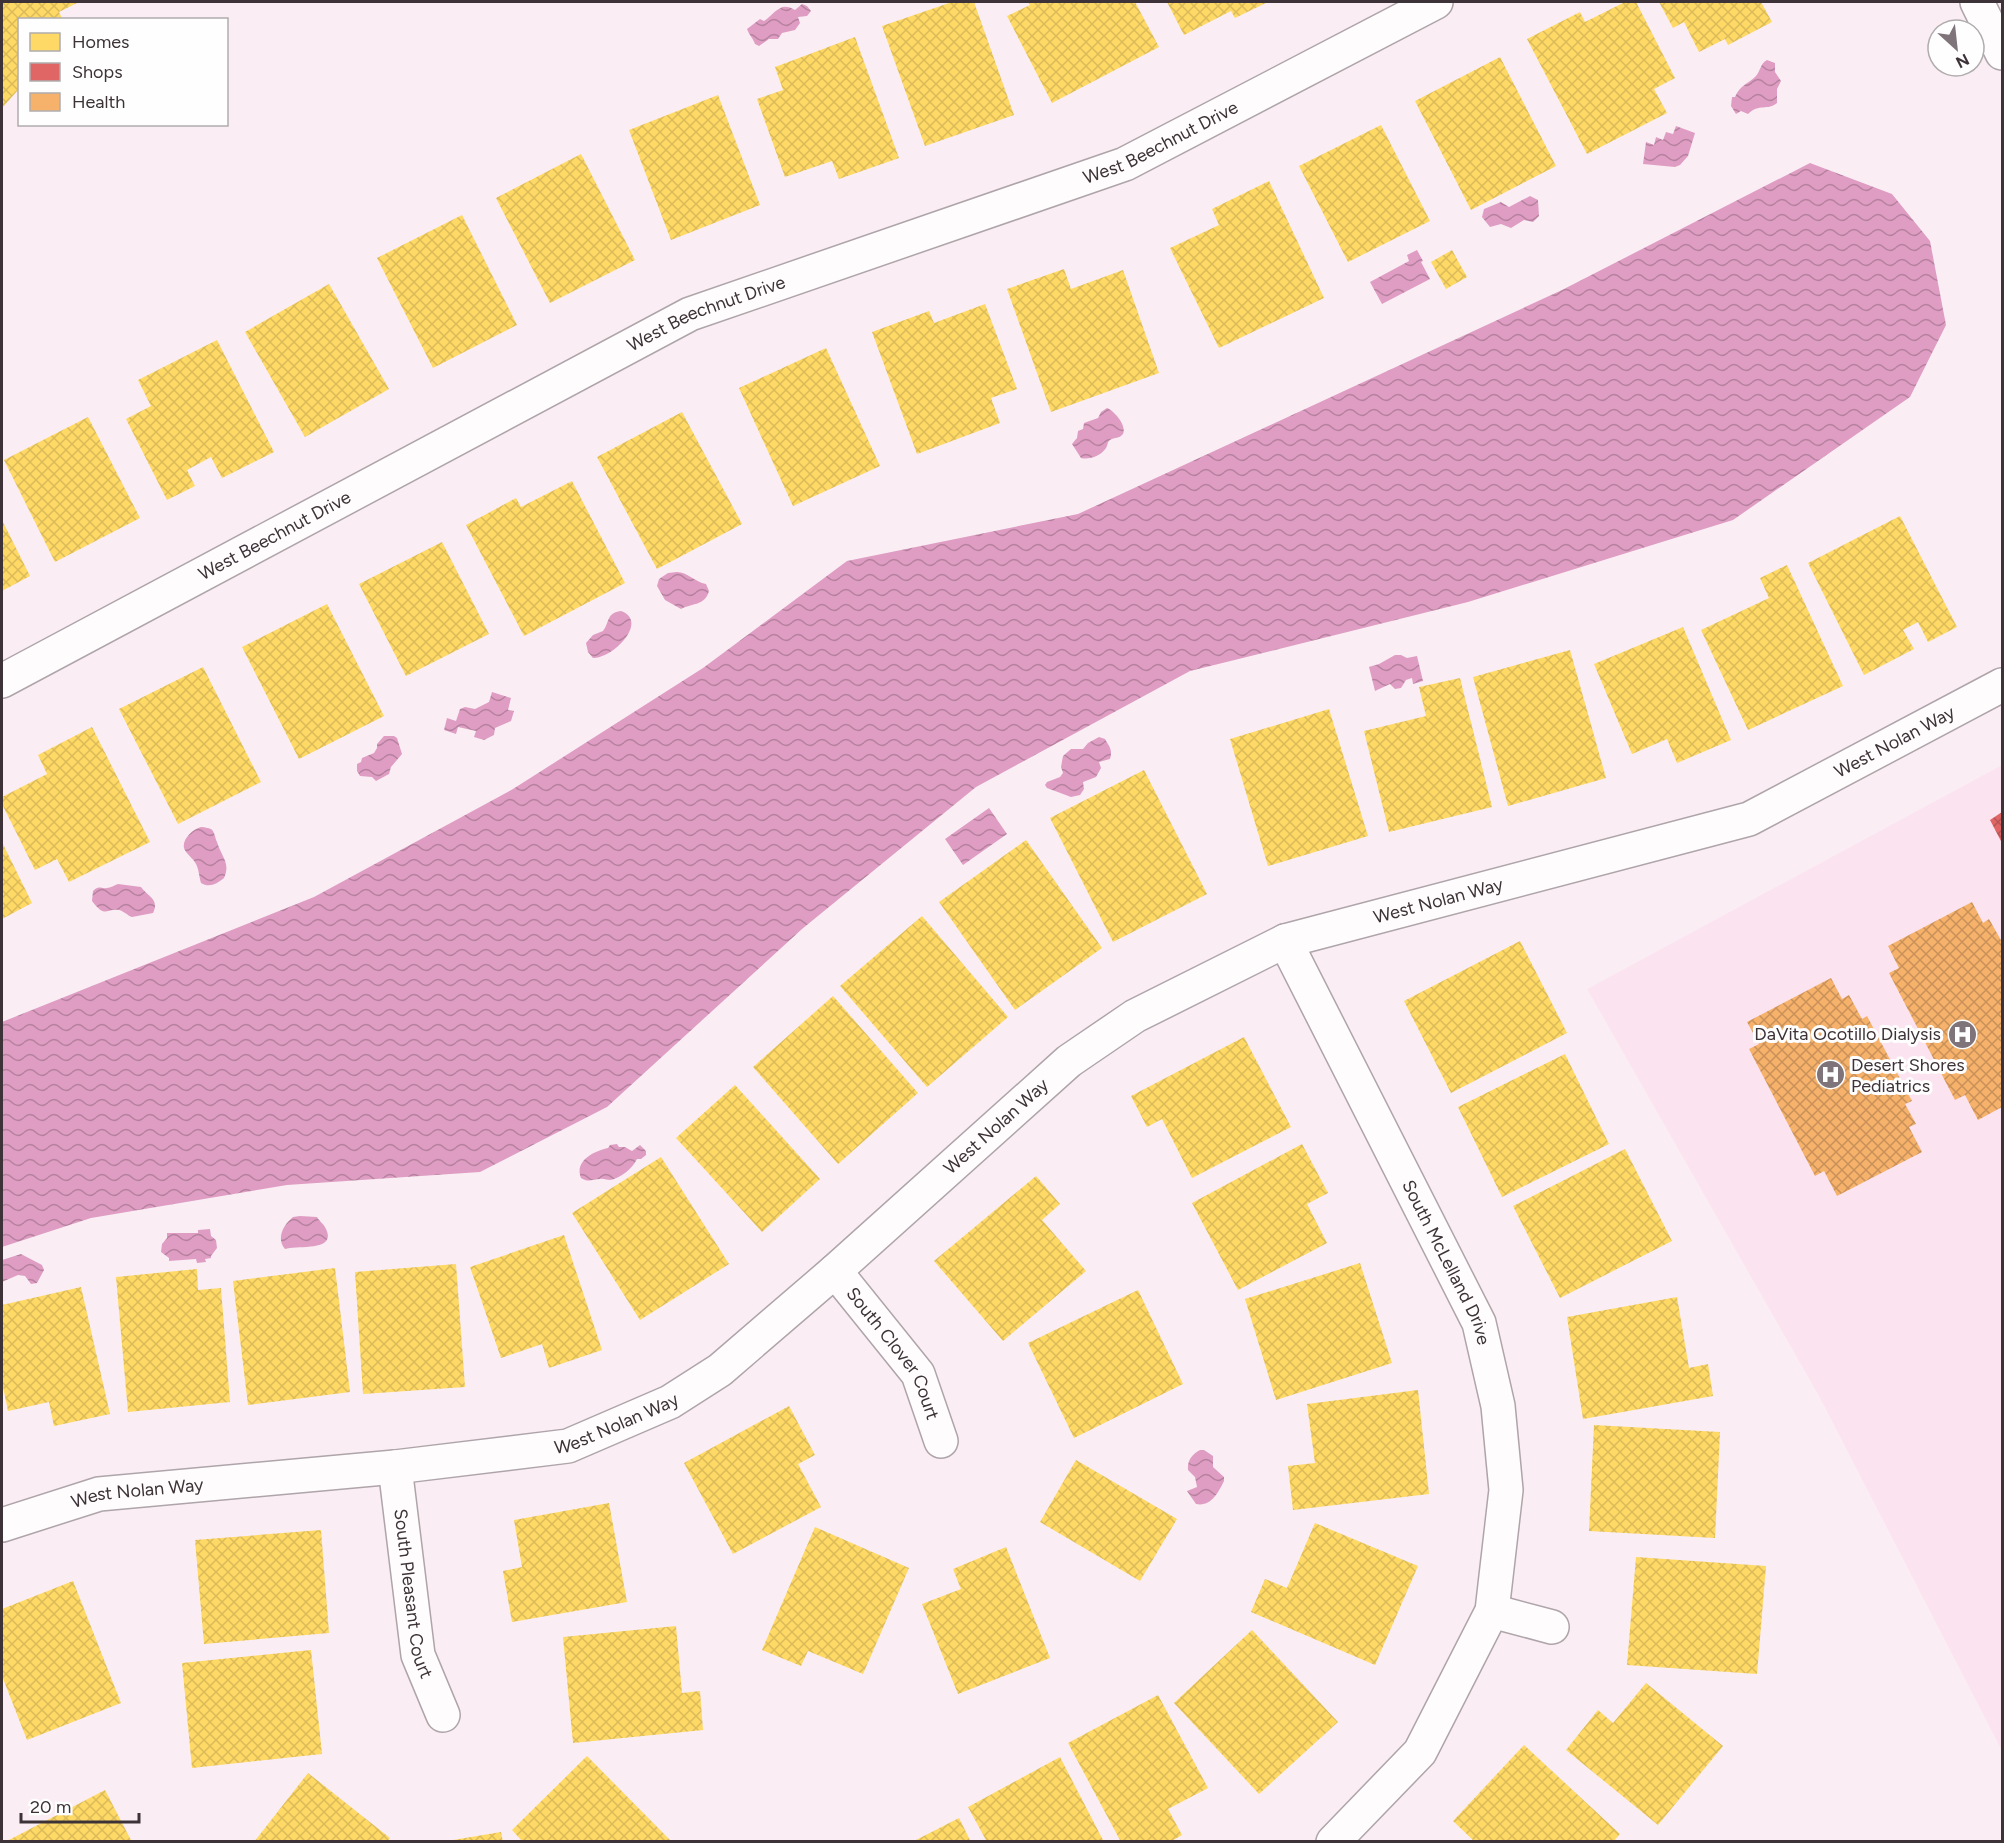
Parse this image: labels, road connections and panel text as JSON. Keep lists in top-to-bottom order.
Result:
{
  "streets": {
    "street": [
      "West Beechnut Drive",
      "West Nolan Way",
      "South McLelland Drive",
      "South Clover Court",
      "South Pleasant Court"
    ]
  },
  "crossings": [
    ["West Nolan Way", "South McLelland Drive"],
    ["West Nolan Way", "South Clover Court"],
    ["West Nolan Way", "South Pleasant Court"]
  ],
  "places": {
    "hospital": ["DaVita Ocotillo Dialysis", "Desert Shores Pediatrics"]
  },
  "legend": ["Homes", "Shops", "Health"],
  "scale_bar": "20 m",
  "north": "bottom right"
}
